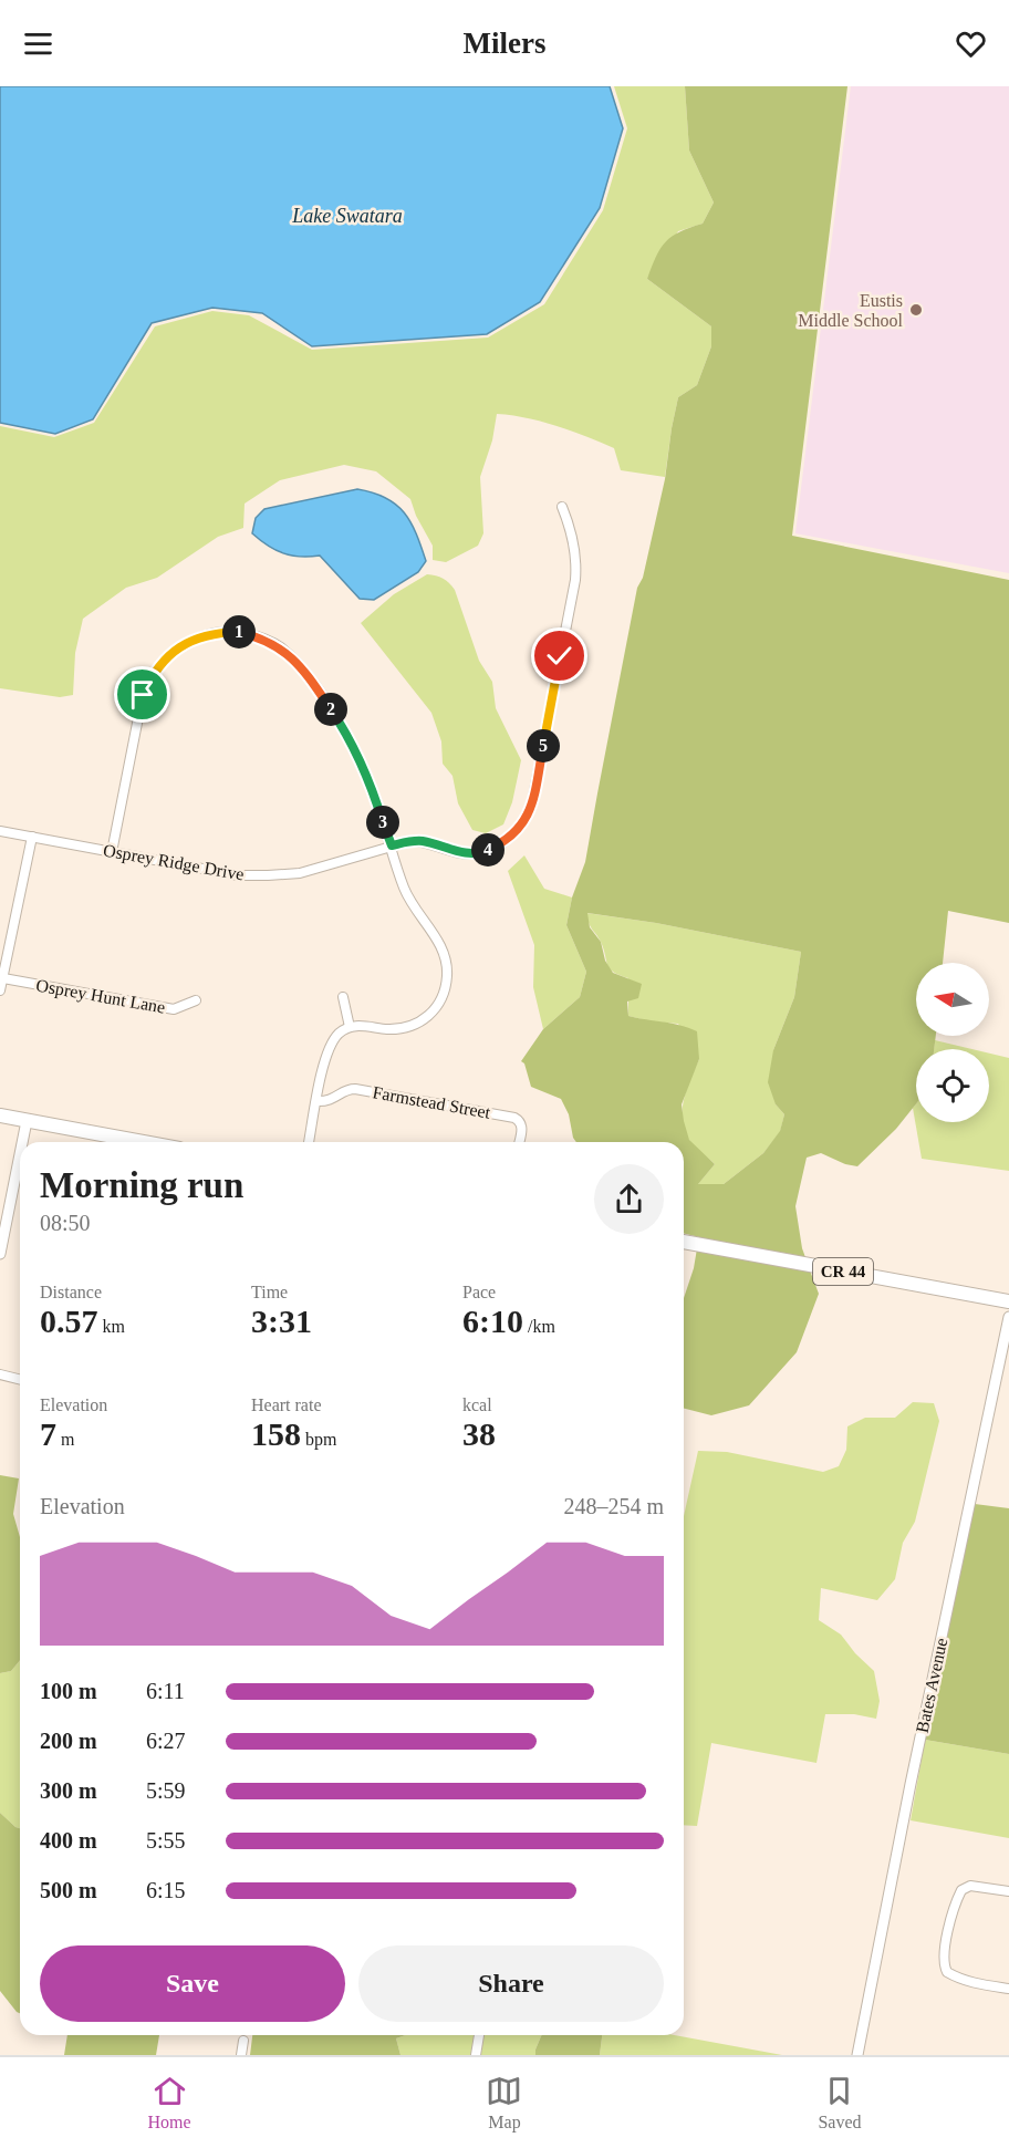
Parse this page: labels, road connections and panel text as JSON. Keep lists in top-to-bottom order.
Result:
{
  "streets": {
    "main road": ["CR 44"],
    "street": [
      "Osprey Ridge Drive",
      "Osprey Hunt Lane",
      "Farmstead Street",
      "Bates Avenue"
    ]
  },
  "water": ["Lake Swatara"],
  "places": ["Eustis Middle School"],
  "north": "left",
  "page": {
    "header": "Milers",
    "pins": [
      "1",
      "2",
      "5",
      "3",
      "4"
    ],
    "heading": ["Morning run", "08:50"],
    "stats": [
      ["Distance", "0.57 km"],
      ["Time", "3:31"],
      ["Pace", "6:10 /km"],
      ["Elevation", "7 m"],
      ["Heart rate", "158 bpm"],
      ["kcal", "38"]
    ],
    "chart": ["Elevation", "248–254 m"],
    "list": [
      {
        "name": "100 m",
        "note": "6:11"
      },
      {
        "name": "200 m",
        "note": "6:27"
      },
      {
        "name": "300 m",
        "note": "5:59"
      },
      {
        "name": "400 m",
        "note": "5:55"
      },
      {
        "name": "500 m",
        "note": "6:15"
      }
    ],
    "buttons": ["Save", "Share"],
    "tabs": ["Home", "Map", "Saved"]
  }
}
